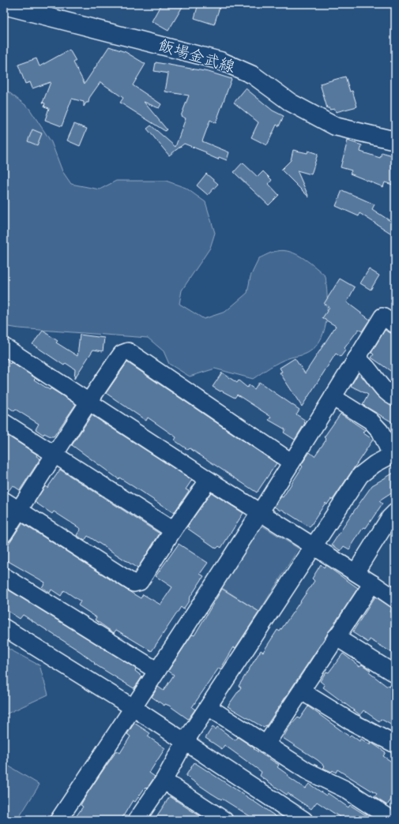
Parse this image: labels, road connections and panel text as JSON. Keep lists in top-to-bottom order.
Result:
{
  "streets": {
    "main road": ["飯場金武線"]
  }
}
